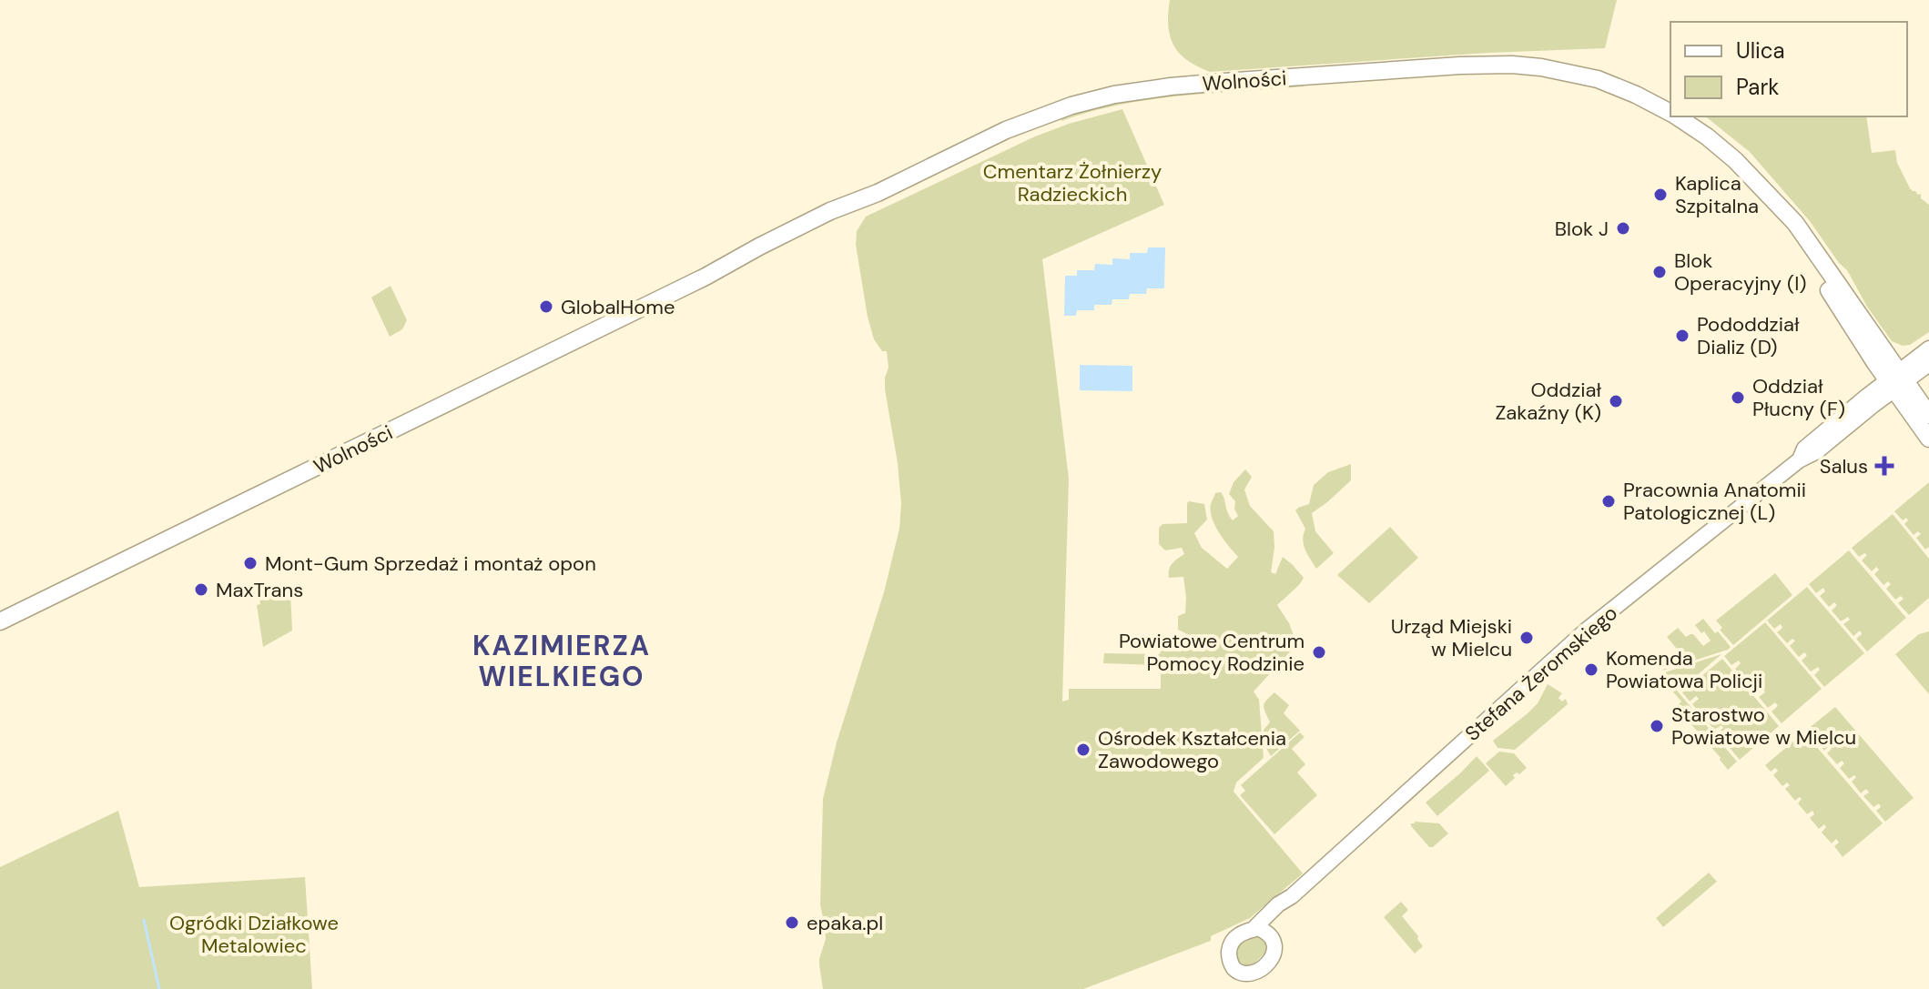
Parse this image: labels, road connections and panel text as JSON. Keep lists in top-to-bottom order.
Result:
{
  "streets": {
    "main road": ["Wolności"],
    "street": ["Stefana Żeromskiego"]
  },
  "crossings": [
    ["Wolności", "Stefana Żeromskiego"]
  ],
  "districts": ["KAZIMIERZA WIELKIEGO"],
  "parks": ["Cmentarz Żołnierzy Radzieckich", "Ogródki Działkowe Metalowiec"],
  "places": {
    "other": [
      "Kaplica Szpitalna",
      "Blok J",
      "Blok Operacyjny (I)",
      "GlobalHome",
      "Pododdział Dializ (D)",
      "Oddział Płucny (F)",
      "Oddział Zakaźny (K)",
      "Pracownia Anatomii Patologicznej (L)",
      "Mont-Gum Sprzedaż i montaż opon",
      "MaxTrans",
      "Urząd Miejski w Mielcu",
      "Powiatowe Centrum Pomocy Rodzinie",
      "Komenda Powiatowa Policji",
      "Starostwo Powiatowe w Mielcu",
      "Ośrodek Kształcenia Zawodowego",
      "epaka.pl"
    ],
    "health": ["Salus"]
  },
  "legend": ["Ulica", "Park"]
}
